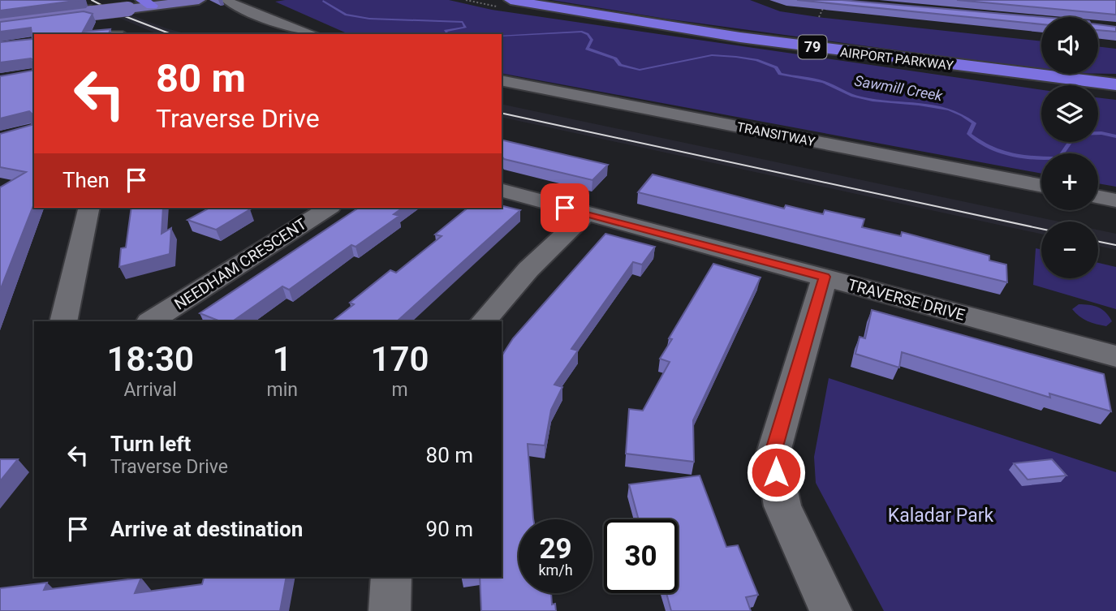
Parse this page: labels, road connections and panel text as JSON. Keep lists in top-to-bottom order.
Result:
{
  "streets": {
    "highway": ["79", "AIRPORT PARKWAY"],
    "street": ["TRANSITWAY", "NEEDHAM CRESCENT", "TRAVERSE DRIVE"]
  },
  "water": ["Sawmill Creek"],
  "parks": ["Kaladar Park"],
  "page": {
    "map_buttons": ["+", "−"],
    "turn": ["80 m", "Traverse Drive"],
    "then": "Then",
    "eta": [
      "18:30",
      "Arrival",
      "1",
      "min",
      "170",
      "m"
    ],
    "list": [
      {
        "name": "Turn left",
        "note": "Traverse Drive",
        "value": "80 m"
      },
      {
        "name": "Arrive at destination",
        "value": "90 m"
      }
    ],
    "speed": "29 km/h",
    "limit": "30"
  }
}
